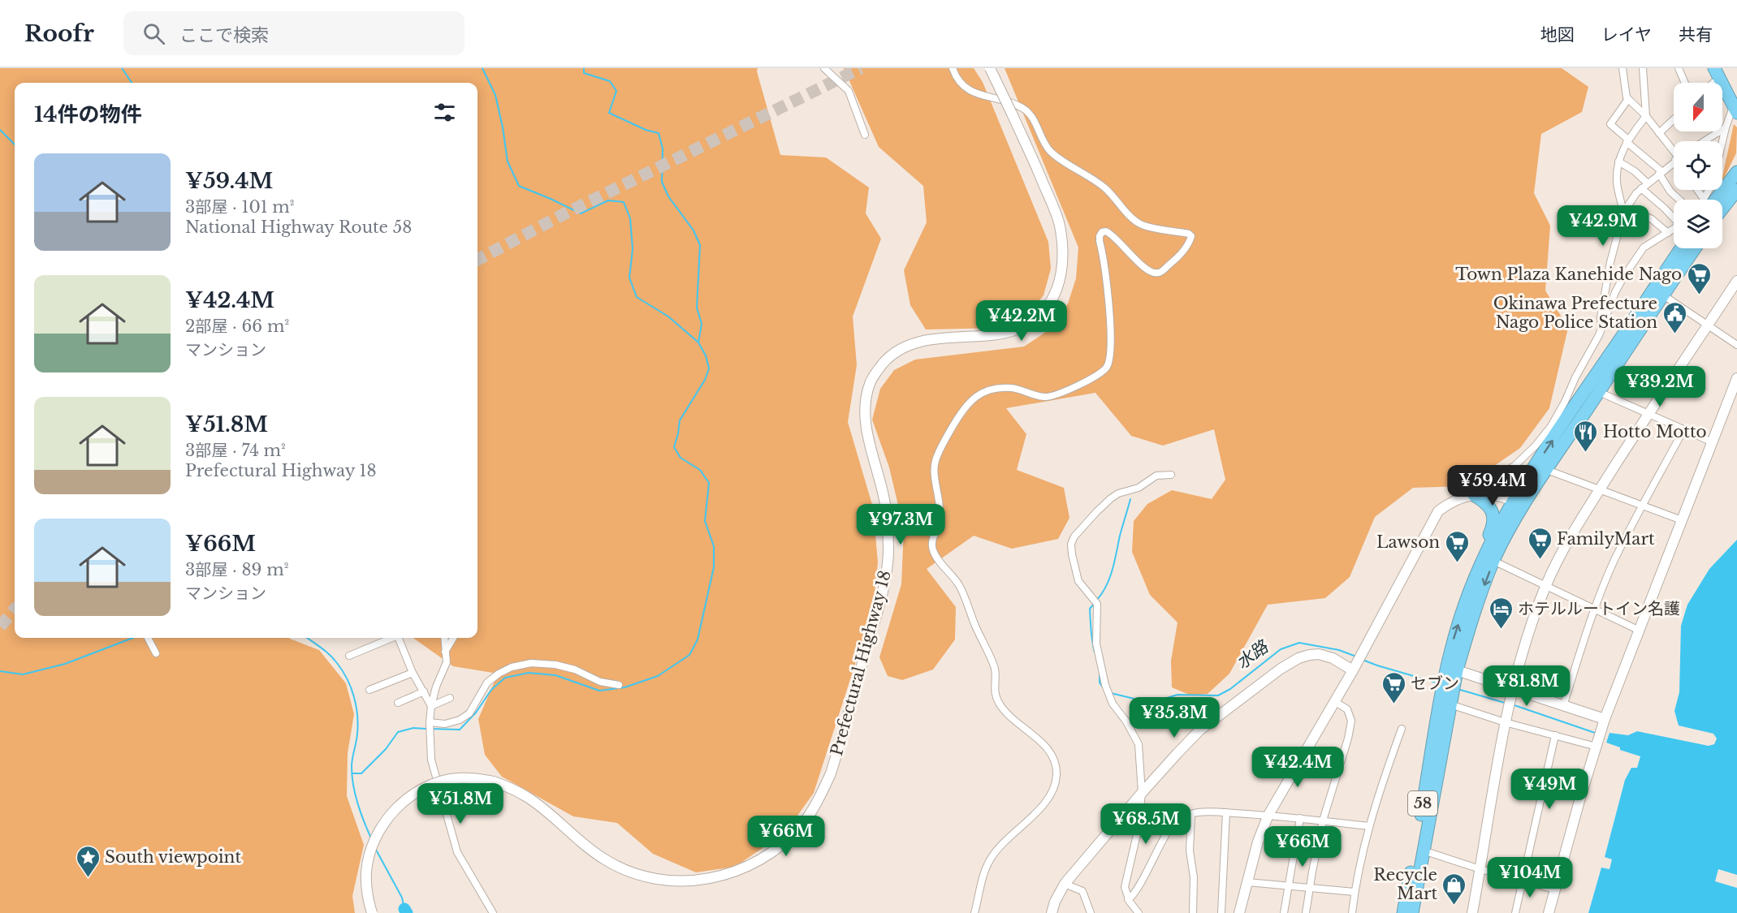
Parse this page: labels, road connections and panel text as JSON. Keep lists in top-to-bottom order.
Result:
{
  "streets": {
    "highway": ["58"],
    "street": ["Prefectural Highway 18"]
  },
  "water": ["水路"],
  "places": {
    "supermarket": [
      "Town Plaza Kanehide Nago",
      "FamilyMart",
      "Lawson",
      "セブン"
    ],
    "public building": ["Okinawa Prefecture Nago Police Station"],
    "restaurant": ["Hotto Motto"],
    "hotel": ["ホテルルートイン名護"],
    "place": ["South viewpoint"],
    "shop": ["Recycle Mart"]
  },
  "north": "bottom",
  "page": {
    "header": "Roofr",
    "search": "ここで検索",
    "nav": ["地図", "レイヤ", "共有"],
    "heading": "14件の物件",
    "list": [
      {
        "name": "¥59.4M",
        "note": "3部屋 · 101 m² · National Highway Route 58"
      },
      {
        "name": "¥42.4M",
        "note": "2部屋 · 66 m² · マンション"
      },
      {
        "name": "¥51.8M",
        "note": "3部屋 · 74 m² · Prefectural Highway 18"
      },
      {
        "name": "¥66M",
        "note": "3部屋 · 89 m² · マンション"
      }
    ],
    "price": [
      "¥42.9M",
      "¥42.2M",
      "¥39.2M",
      "¥59.4M",
      "¥97.3M",
      "¥81.8M",
      "¥35.3M",
      "¥42.4M",
      "¥49M",
      "¥51.8M",
      "¥68.5M",
      "¥66M",
      "¥66M",
      "¥104M"
    ]
  }
}
